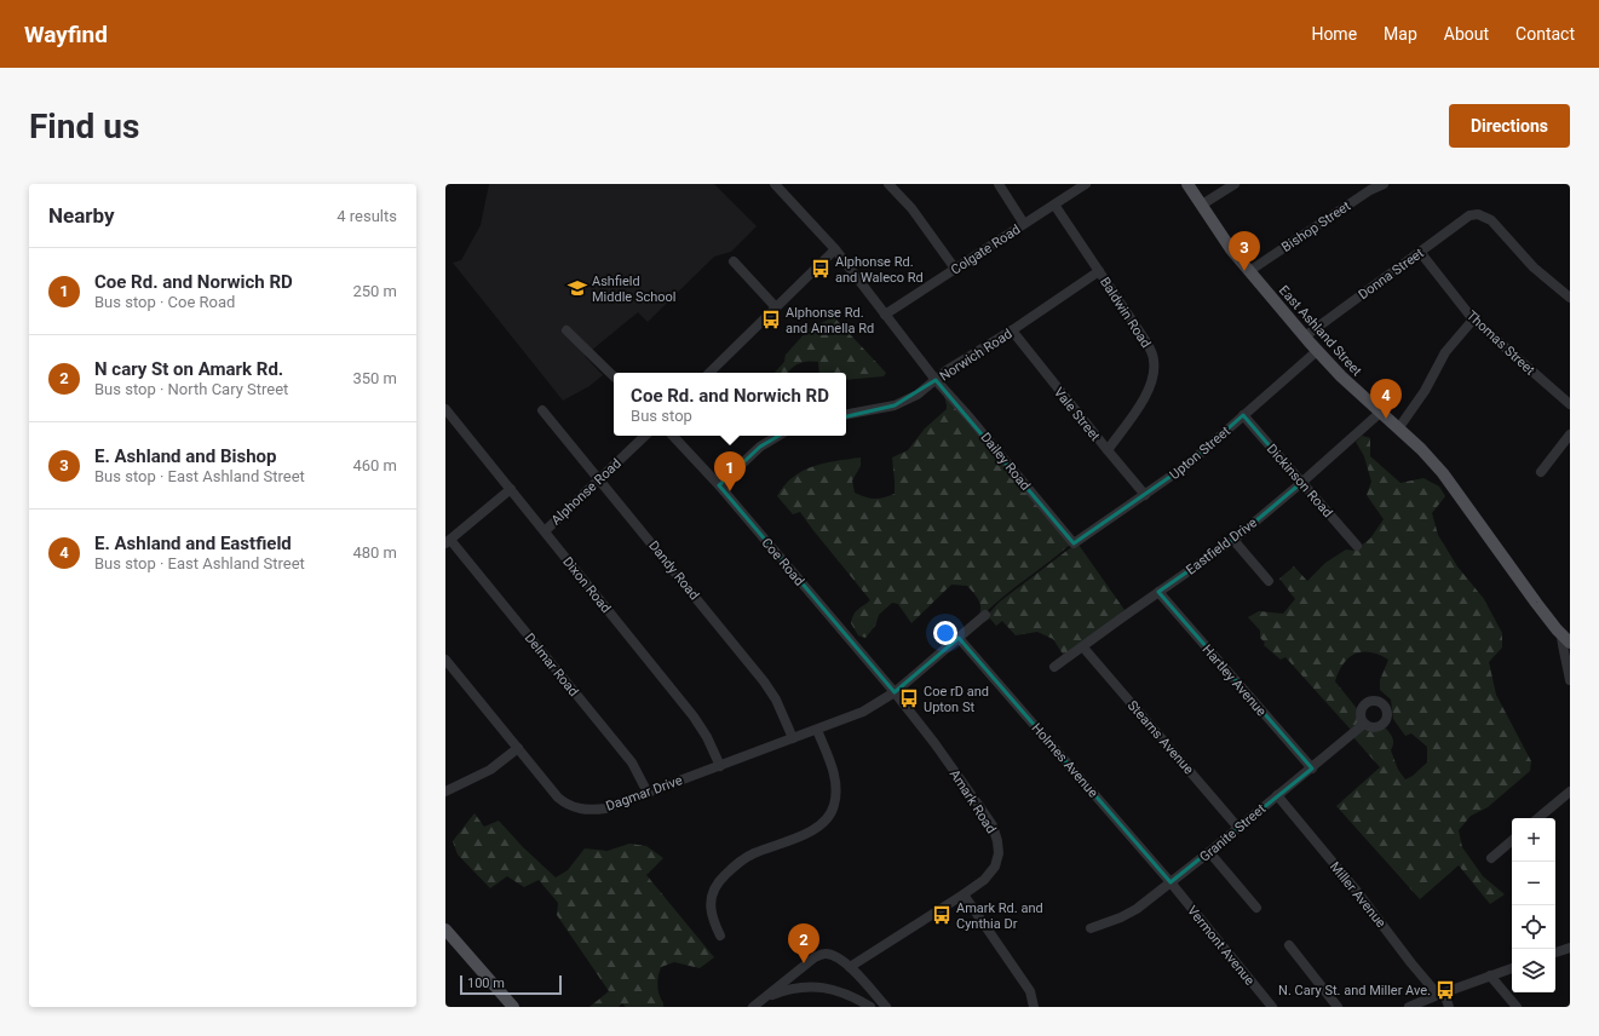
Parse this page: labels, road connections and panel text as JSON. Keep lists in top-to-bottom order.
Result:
{
  "streets": {
    "main road": ["East Ashland Street"],
    "street": [
      "Bishop Street",
      "Colgate Road",
      "Donna Street",
      "Baldwin Road",
      "Thomas Street",
      "Norwich Road",
      "Vale Street",
      "Upton Street",
      "Dailey Road",
      "Dickinson Road",
      "Alphonse Road",
      "Eastfield Drive",
      "Coe Road",
      "Dandy Road",
      "Dixon Road",
      "Delmar Road",
      "Hartley Avenue",
      "Stearns Avenue",
      "Holmes Avenue",
      "Dagmar Drive",
      "Amark Road",
      "Granite Street",
      "Miller Avenue",
      "Vermont Avenue"
    ]
  },
  "crossings": [
    ["Bishop Street", "East Ashland Street"],
    ["Colgate Road", "Baldwin Road"],
    ["Colgate Road", "Dailey Road"],
    ["Donna Street", "East Ashland Street"],
    ["Donna Street", "Thomas Street"],
    ["Baldwin Road", "Norwich Road"],
    ["Baldwin Road", "Vale Street"],
    ["East Ashland Street", "Upton Street"],
    ["East Ashland Street", "Eastfield Drive"],
    ["Norwich Road", "Vale Street"],
    ["Norwich Road", "Dailey Road"],
    ["Vale Street", "Upton Street"],
    ["Upton Street", "Dailey Road"],
    ["Upton Street", "Dickinson Road"],
    ["Dickinson Road", "Eastfield Drive"],
    ["Alphonse Road", "Dandy Road"],
    ["Alphonse Road", "Dixon Road"],
    ["Eastfield Drive", "Hartley Avenue"],
    ["Eastfield Drive", "Stearns Avenue"],
    ["Coe Road", "Dagmar Drive"],
    ["Coe Road", "Amark Road"],
    ["Dandy Road", "Dagmar Drive"],
    ["Dixon Road", "Dagmar Drive"],
    ["Delmar Road", "Dagmar Drive"],
    ["Hartley Avenue", "Granite Street"],
    ["Stearns Avenue", "Granite Street"],
    ["Holmes Avenue", "Granite Street"],
    ["Holmes Avenue", "Vermont Avenue"],
    ["Dagmar Drive", "Amark Road"],
    ["Granite Street", "Miller Avenue"],
    ["Granite Street", "Vermont Avenue"]
  ],
  "places": {
    "bus stop": [
      "Alphonse Rd. and Waleco Rd",
      "Alphonse Rd. and Annella Rd",
      "Coe rD and Upton St",
      "Amark Rd. and Cynthia Dr",
      "N. Cary St. and Miller Ave."
    ],
    "school or university": ["Ashfield Middle School"]
  },
  "scale_bar": "100 m",
  "page": {
    "header": "Wayfind",
    "nav": [
      "Home",
      "Map",
      "About",
      "Contact"
    ],
    "buttons": "Directions",
    "title": "Find us",
    "heading": ["Nearby", "4 results"],
    "pins": [
      "3",
      "4",
      "1",
      "2"
    ],
    "list": [
      {
        "mark": "1",
        "name": "Coe Rd. and Norwich RD",
        "note": "Bus stop · Coe Road",
        "value": "250 m"
      },
      {
        "mark": "2",
        "name": "N cary St on Amark Rd.",
        "note": "Bus stop · North Cary Street",
        "value": "350 m"
      },
      {
        "mark": "3",
        "name": "E. Ashland and Bishop",
        "note": "Bus stop · East Ashland Street",
        "value": "460 m"
      },
      {
        "mark": "4",
        "name": "E. Ashland and Eastfield",
        "note": "Bus stop · East Ashland Street",
        "value": "480 m"
      }
    ],
    "popup": ["Coe Rd. and Norwich RD", "Bus stop"],
    "map_buttons": ["+", "−"],
    "scale": "100 m"
  }
}
